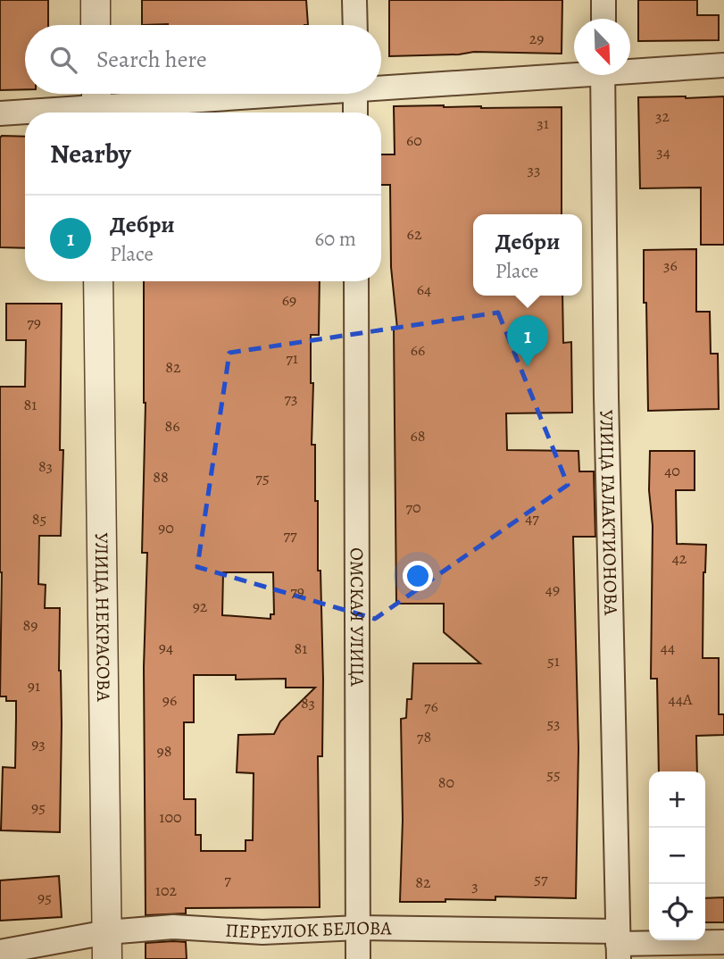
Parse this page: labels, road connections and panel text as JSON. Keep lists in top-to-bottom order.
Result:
{
  "streets": {
    "street": [
      "УЛИЦА ГАЛАКТИОНОВА",
      "УЛИЦА НЕКРАСОВА",
      "ОМСКАЯ УЛИЦА",
      "ПЕРЕУЛОК БЕЛОВА"
    ]
  },
  "crossings": [
    ["УЛИЦА ГАЛАКТИОНОВА", "ПЕРЕУЛОК БЕЛОВА"],
    ["УЛИЦА НЕКРАСОВА", "ПЕРЕУЛОК БЕЛОВА"],
    ["ОМСКАЯ УЛИЦА", "ПЕРЕУЛОК БЕЛОВА"]
  ],
  "house_numbers": [
    "29",
    "32",
    "31",
    "60",
    "34",
    "33",
    "62",
    "36",
    "64",
    "69",
    "79",
    "66",
    "71",
    "82",
    "73",
    "81",
    "86",
    "68",
    "83",
    "40",
    "88",
    "75",
    "70",
    "47",
    "85",
    "90",
    "77",
    "42",
    "49",
    "79",
    "92",
    "89",
    "94",
    "44",
    "81",
    "51",
    "91",
    "44А",
    "96",
    "83",
    "76",
    "53",
    "78",
    "93",
    "98",
    "55",
    "80",
    "95",
    "100",
    "57",
    "7",
    "82",
    "3",
    "102",
    "95"
  ],
  "north": "bottom right",
  "page": {
    "search": "Search here",
    "heading": "Nearby",
    "list": [
      {
        "mark": "1",
        "name": "Дебри",
        "note": "Place",
        "value": "60 m"
      }
    ],
    "popup": ["Дебри", "Place"],
    "pins": "1",
    "map_buttons": ["+", "−"]
  }
}
